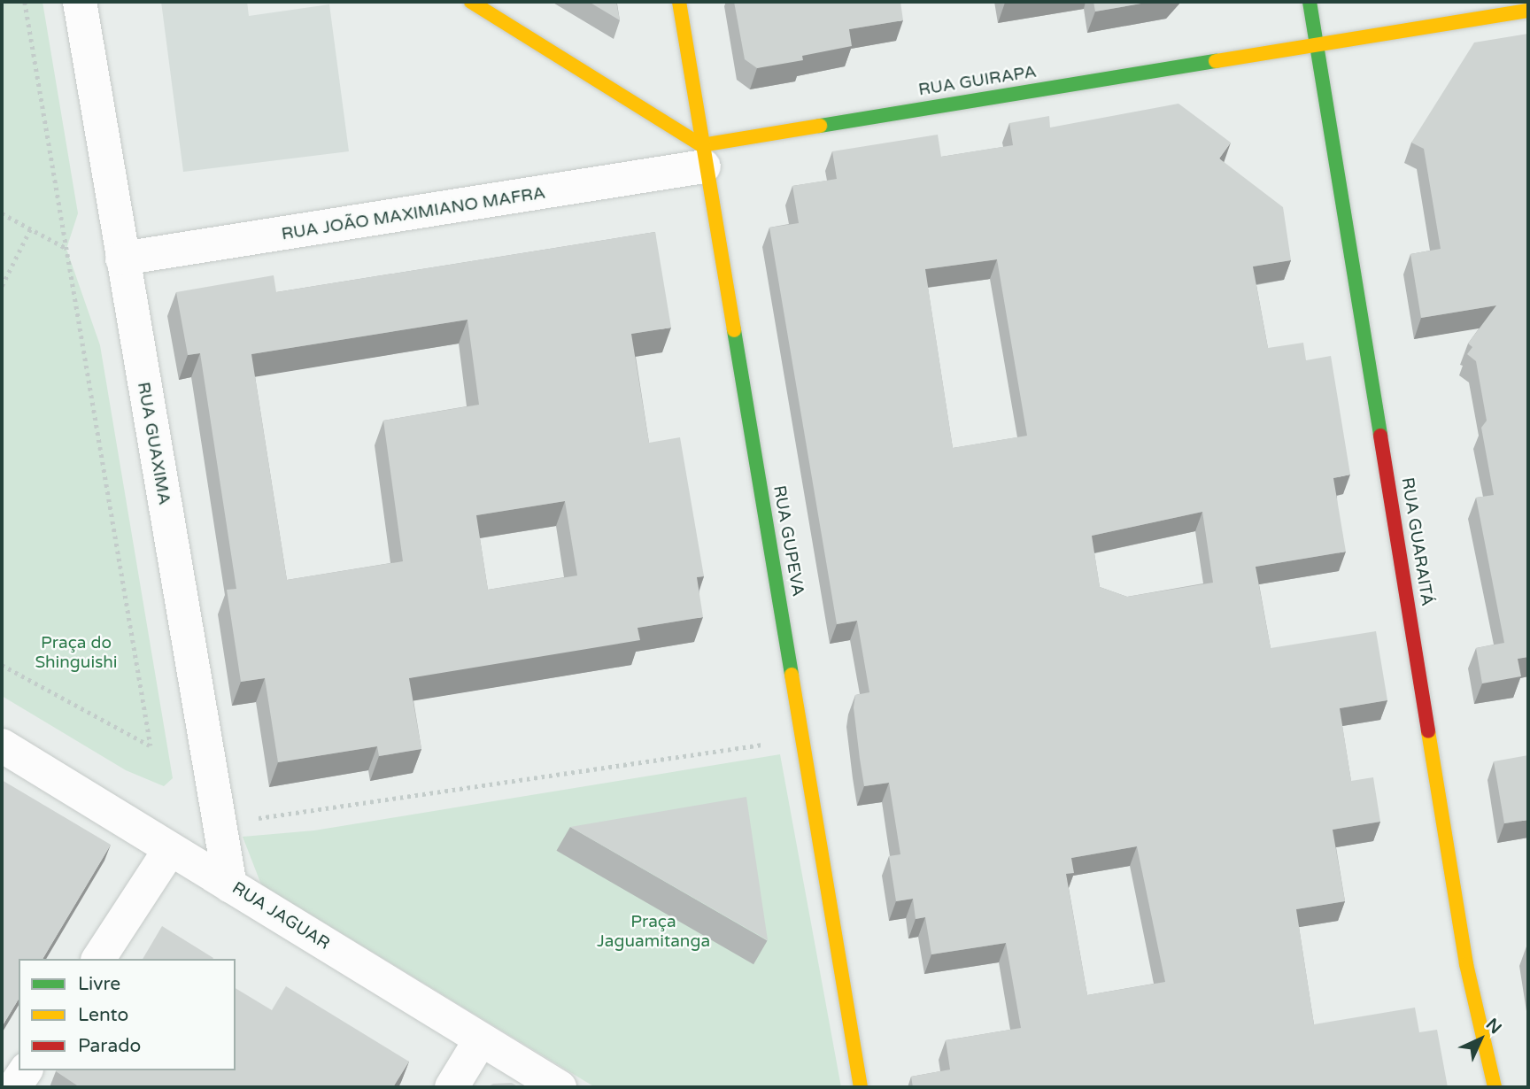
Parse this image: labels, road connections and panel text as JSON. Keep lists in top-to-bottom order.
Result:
{
  "streets": {
    "street": [
      "RUA GUIRAPA",
      "RUA JOÃO MAXIMIANO MAFRA",
      "RUA GUAXIMA",
      "RUA GUPEVA",
      "RUA GUARAITÁ",
      "RUA JAGUAR"
    ]
  },
  "crossings": [
    ["RUA GUIRAPA", "RUA JOÃO MAXIMIANO MAFRA"],
    ["RUA GUIRAPA", "RUA GUPEVA"],
    ["RUA GUIRAPA", "RUA GUARAITÁ"],
    ["RUA JOÃO MAXIMIANO MAFRA", "RUA GUAXIMA"],
    ["RUA JOÃO MAXIMIANO MAFRA", "RUA GUPEVA"],
    ["RUA GUAXIMA", "RUA JAGUAR"]
  ],
  "parks": ["Praça do Shinguishi", "Praça Jaguamitanga"],
  "legend": ["Livre", "Lento", "Parado"],
  "north": "top right"
}
